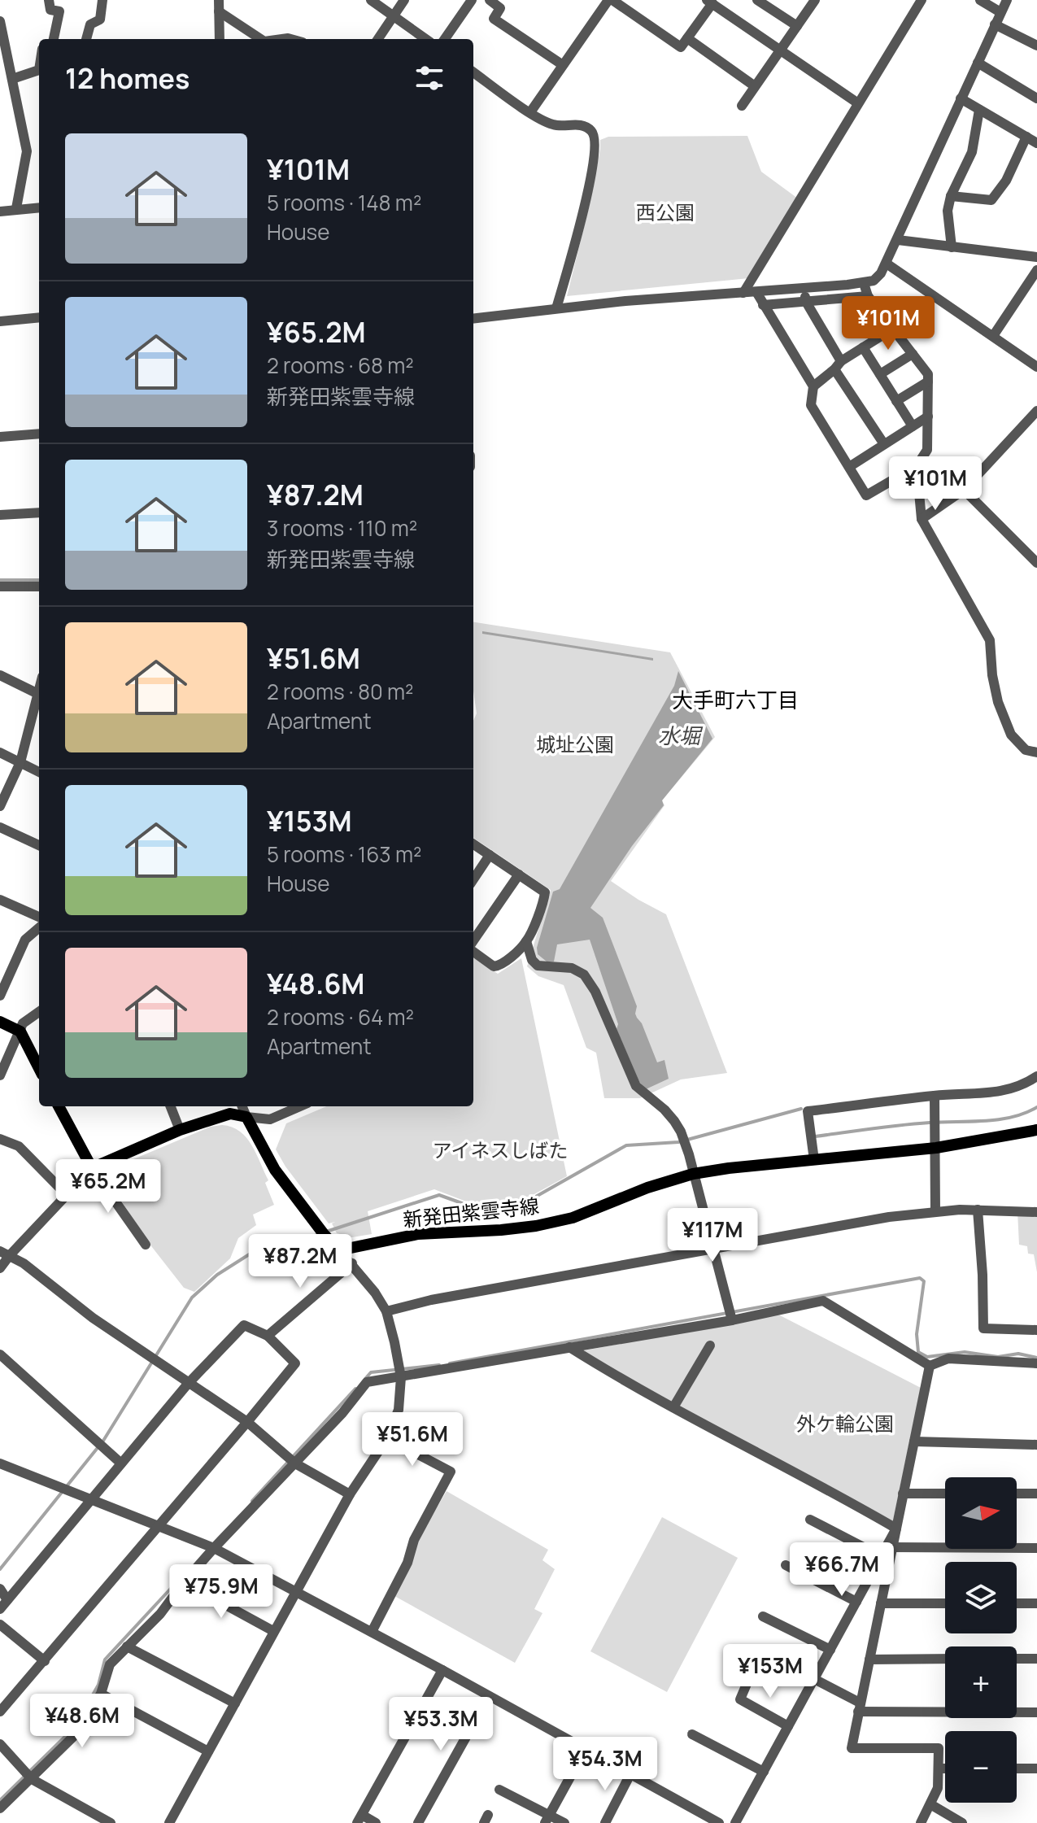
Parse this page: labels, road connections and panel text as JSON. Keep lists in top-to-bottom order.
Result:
{
  "streets": {
    "main road": ["新発田紫雲寺線"]
  },
  "districts": ["大手町六丁目"],
  "water": ["水堀"],
  "parks": [
    "西公園",
    "城址公園",
    "アイネスしばた",
    "外ケ輪公園"
  ],
  "north": "right",
  "page": {
    "heading": "12 homes",
    "list": [
      {
        "name": "¥101M",
        "note": "5 rooms · 148 m² · House"
      },
      {
        "name": "¥65.2M",
        "note": "2 rooms · 68 m² · 新発田紫雲寺線"
      },
      {
        "name": "¥87.2M",
        "note": "3 rooms · 110 m² · 新発田紫雲寺線"
      },
      {
        "name": "¥51.6M",
        "note": "2 rooms · 80 m² · Apartment"
      },
      {
        "name": "¥153M",
        "note": "5 rooms · 163 m² · House"
      },
      {
        "name": "¥48.6M",
        "note": "2 rooms · 64 m² · Apartment"
      }
    ],
    "price": [
      "¥101M",
      "¥101M",
      "¥65.2M",
      "¥117M",
      "¥87.2M",
      "¥51.6M",
      "¥66.7M",
      "¥75.9M",
      "¥153M",
      "¥48.6M",
      "¥53.3M",
      "¥54.3M"
    ],
    "map_buttons": ["+", "−"]
  }
}
